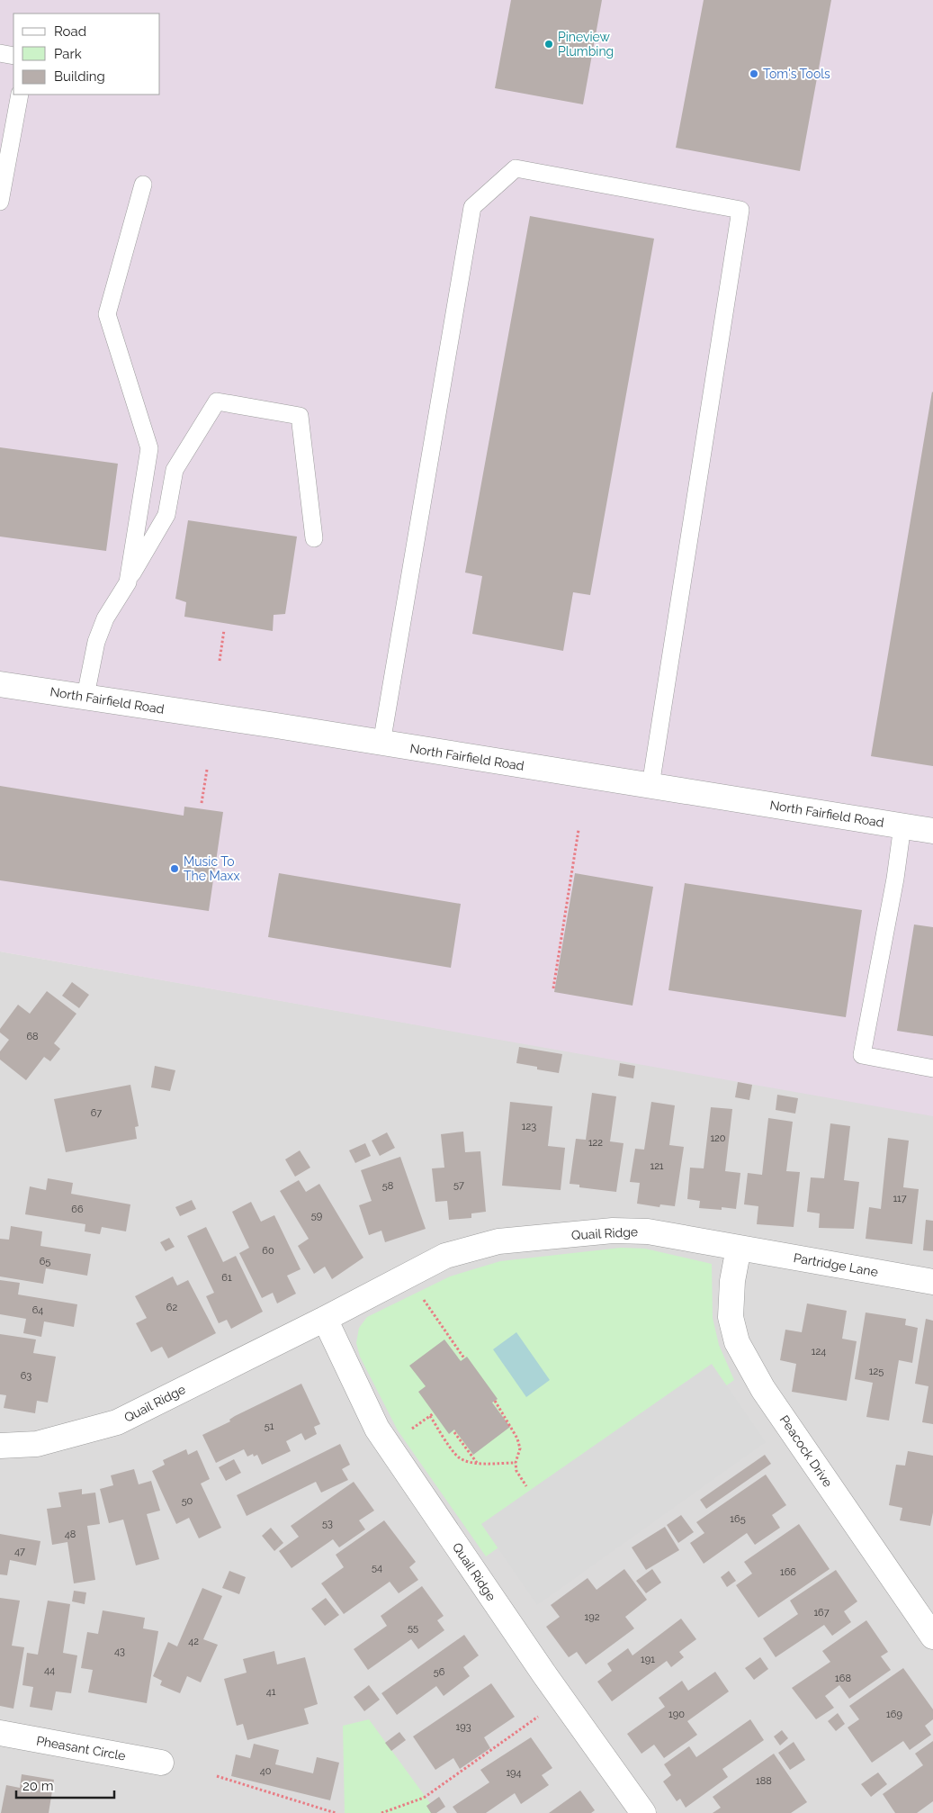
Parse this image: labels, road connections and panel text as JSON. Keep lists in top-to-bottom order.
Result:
{
  "streets": {
    "street": [
      "North Fairfield Road",
      "Quail Ridge",
      "Partridge Lane",
      "Peacock Drive",
      "Pheasant Circle"
    ]
  },
  "crossings": [
    ["Quail Ridge", "Partridge Lane"],
    ["Quail Ridge", "Peacock Drive"],
    ["Partridge Lane", "Peacock Drive"]
  ],
  "places": ["Pineview Plumbing", "Tom's Tools", "Music To The Maxx"],
  "house_numbers": [
    "68",
    "67",
    "123",
    "120",
    "122",
    "121",
    "57",
    "58",
    "117",
    "66",
    "59",
    "60",
    "65",
    "61",
    "62",
    "64",
    "124",
    "125",
    "63",
    "51",
    "50",
    "165",
    "53",
    "48",
    "47",
    "54",
    "166",
    "167",
    "192",
    "55",
    "42",
    "43",
    "191",
    "44",
    "56",
    "168",
    "41",
    "190",
    "169",
    "193",
    "40",
    "194",
    "188"
  ],
  "legend": ["Road", "Park", "Building"],
  "scale_bar": "20 m"
}
